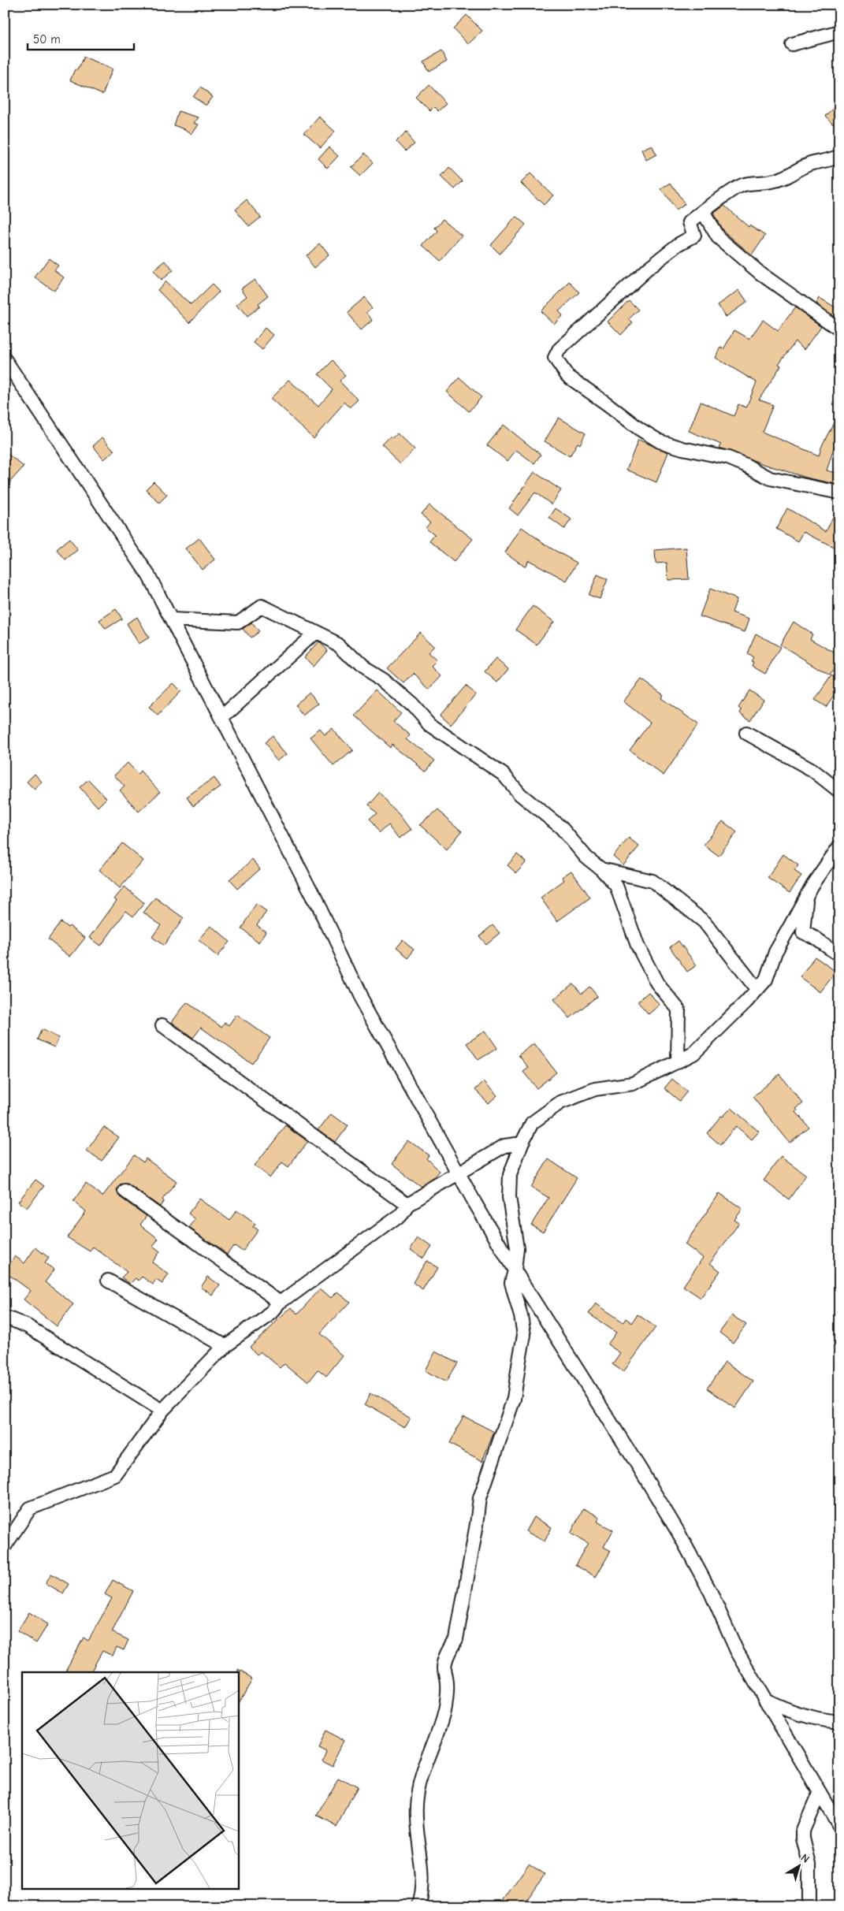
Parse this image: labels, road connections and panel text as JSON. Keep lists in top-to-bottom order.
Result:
{
  "scale_bar": "50 m",
  "north": "top right"
}
